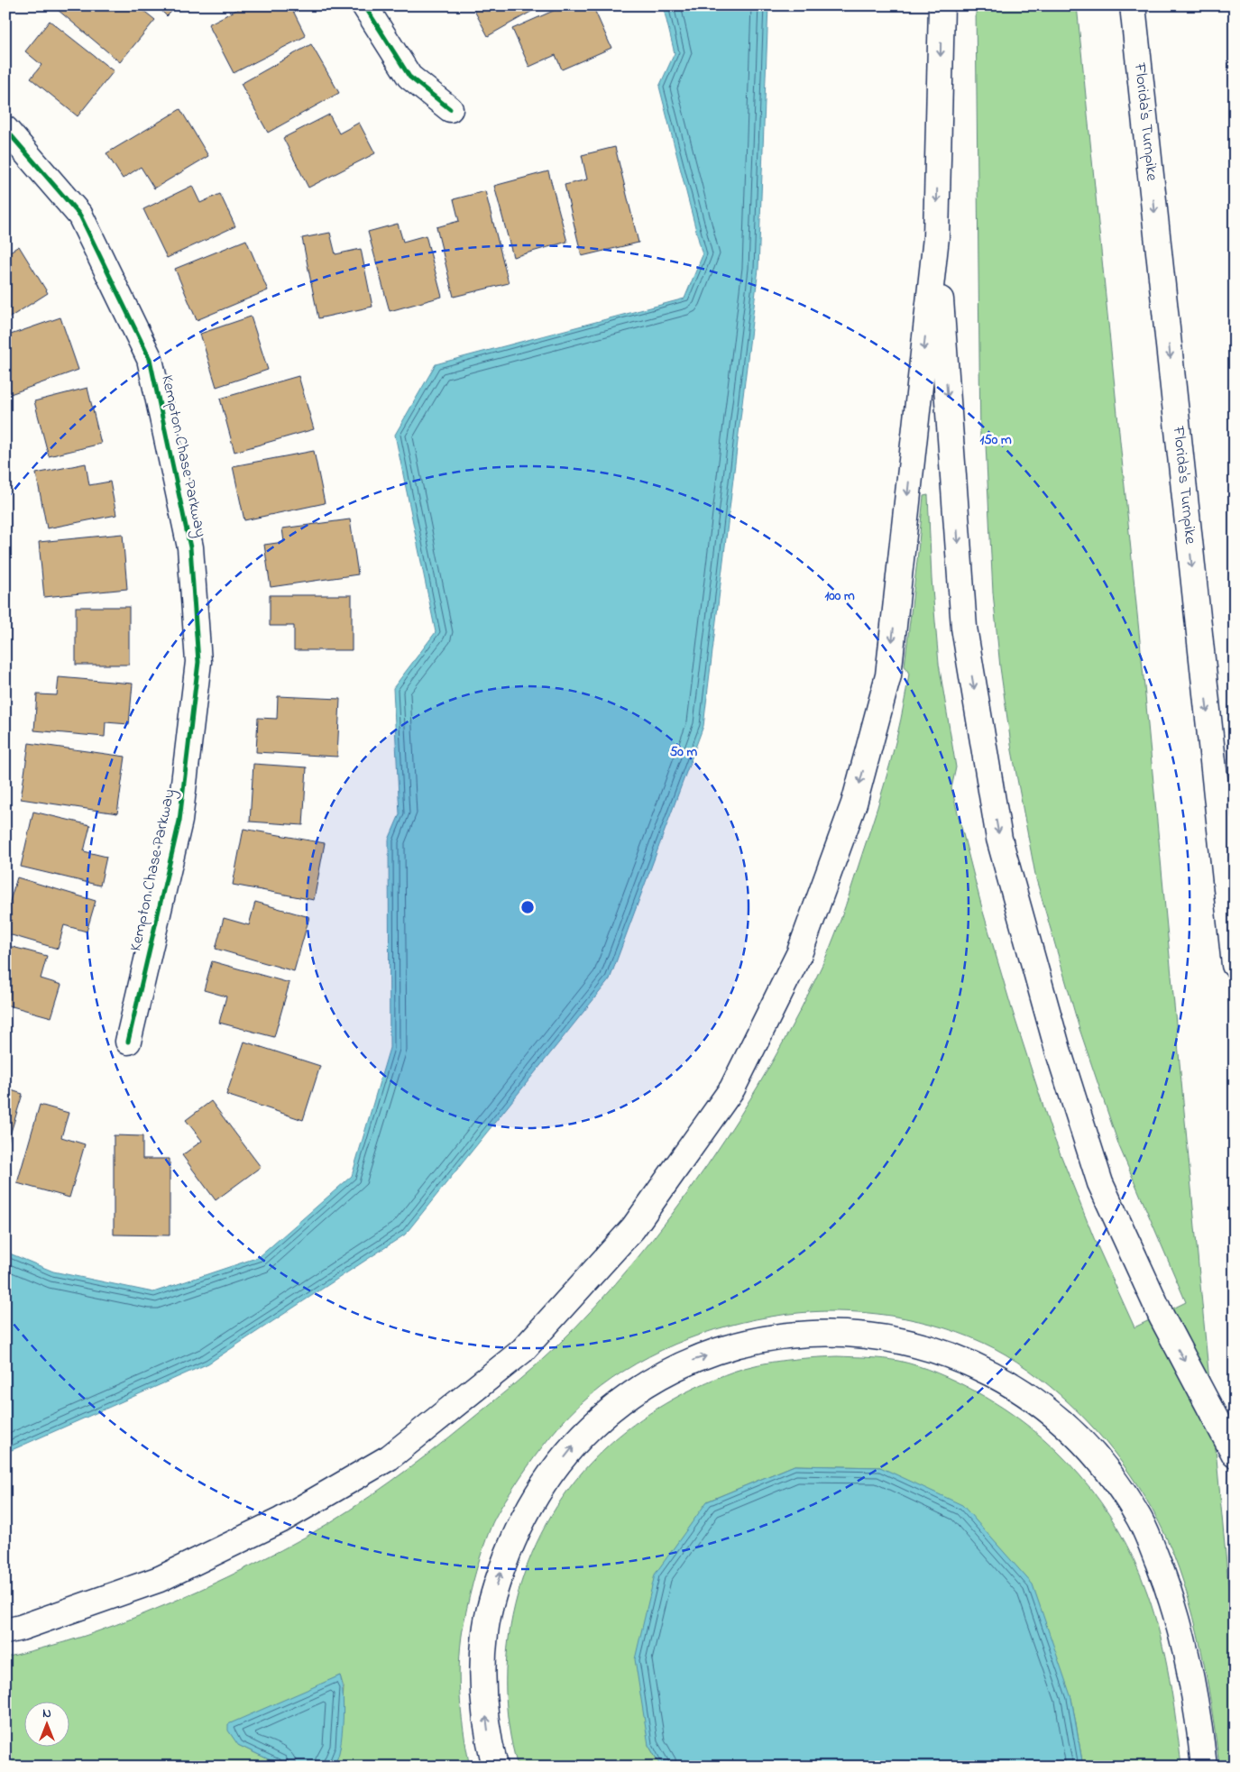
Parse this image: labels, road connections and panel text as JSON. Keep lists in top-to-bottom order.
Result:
{
  "streets": {
    "main road": ["Florida's Turnpike", "Kempton Chase Parkway"]
  },
  "north": "top",
  "rings": ["150 m", "100 m", "50 m"]
}
